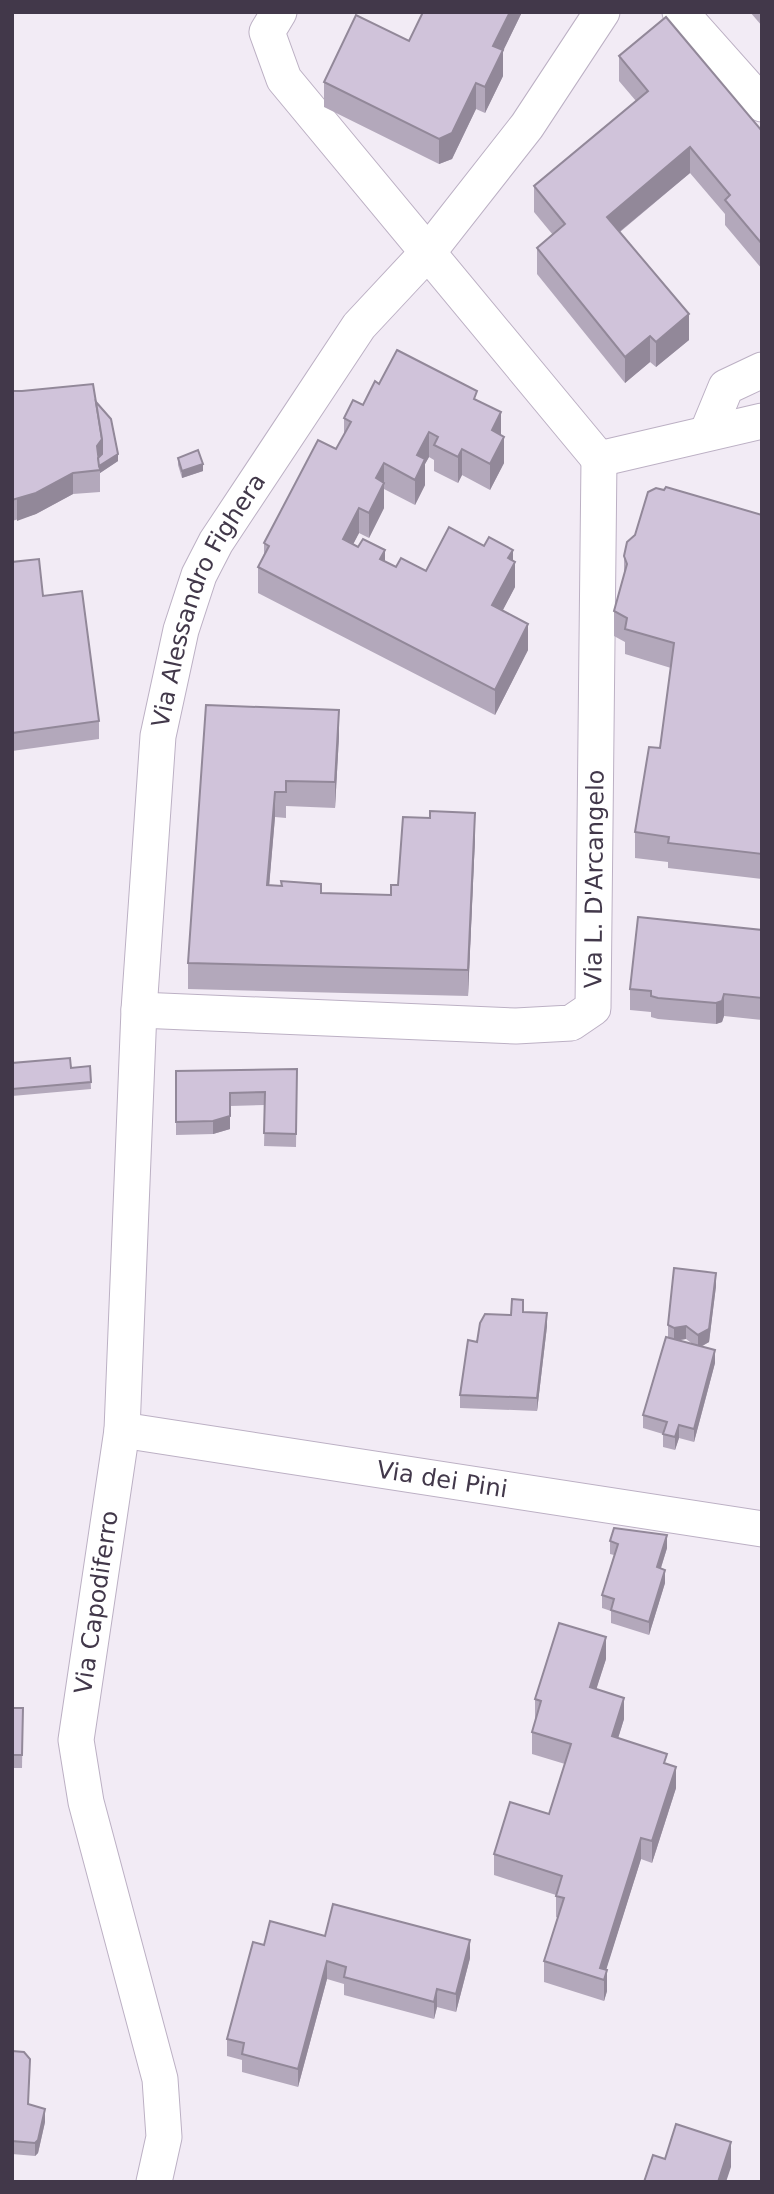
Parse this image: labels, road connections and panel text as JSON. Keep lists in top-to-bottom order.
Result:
{
  "streets": {
    "street": [
      "Via Alessandro Fighera",
      "Via L. D'Arcangelo",
      "Via dei Pini",
      "Via Capodiferro"
    ]
  },
  "crossings": [
    ["Via Alessandro Fighera", "Via L. D'Arcangelo"],
    ["Via Alessandro Fighera", "Via Capodiferro"],
    ["Via L. D'Arcangelo", "Via Capodiferro"],
    ["Via dei Pini", "Via Capodiferro"]
  ]
}
